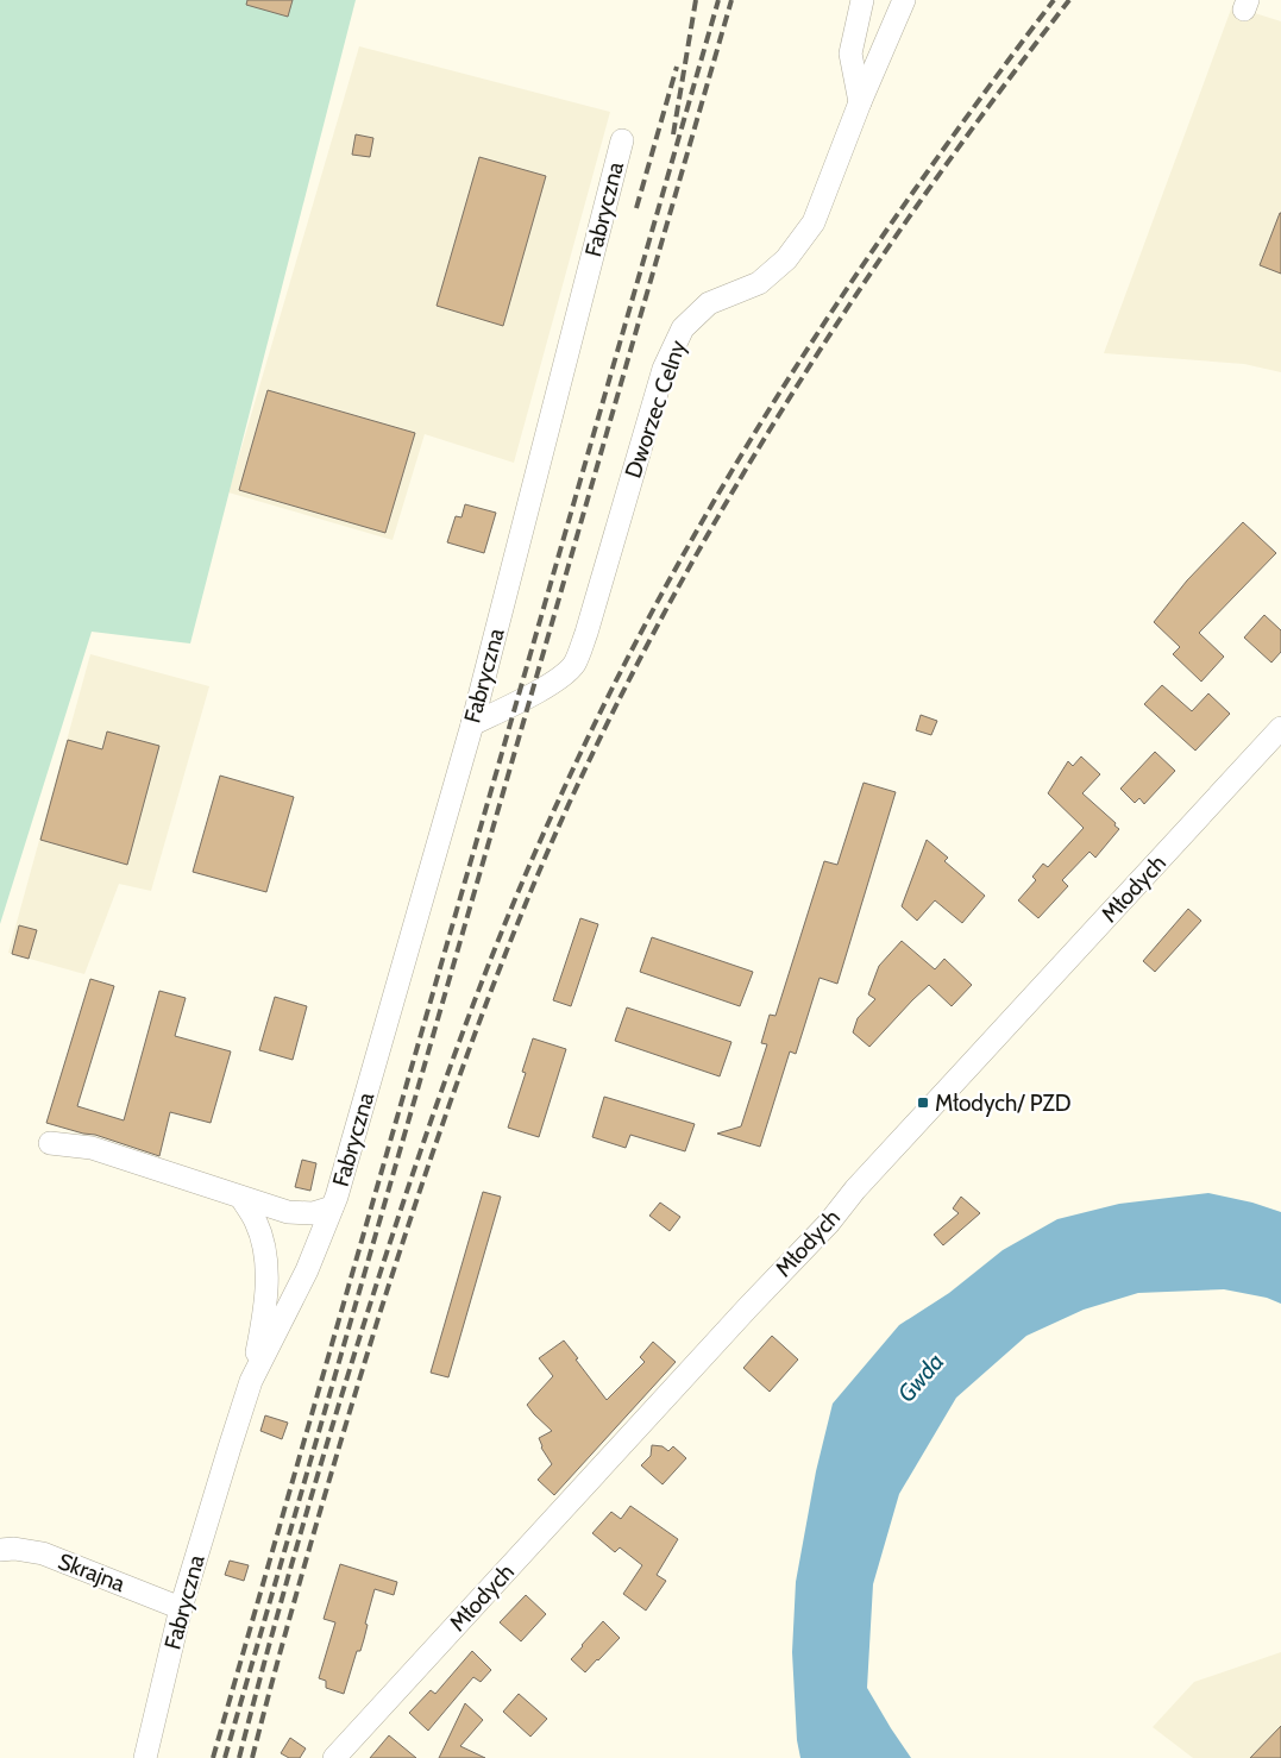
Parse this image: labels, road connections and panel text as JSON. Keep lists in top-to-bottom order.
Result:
{
  "streets": {
    "street": [
      "Fabryczna",
      "Dworzec Celny",
      "Młodych",
      "Skrajna"
    ]
  },
  "crossings": [
    ["Fabryczna", "Dworzec Celny"],
    ["Fabryczna", "Skrajna"]
  ],
  "water": ["Gwda"],
  "places": {
    "transit": ["Młodych/ PZD"]
  }
}
